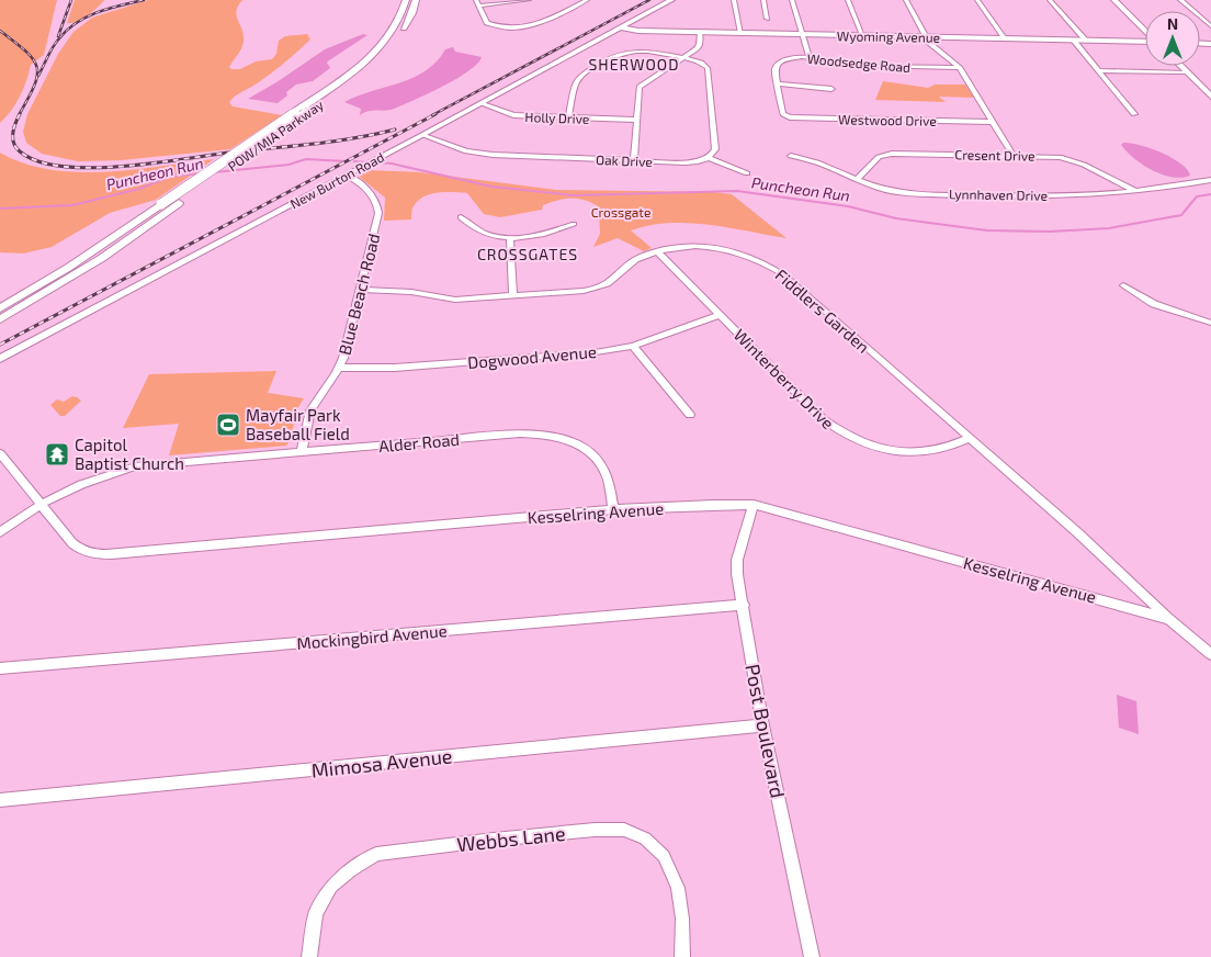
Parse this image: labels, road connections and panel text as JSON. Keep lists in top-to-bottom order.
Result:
{
  "streets": {
    "main road": ["POW/MIA Parkway"],
    "street": [
      "Wyoming Avenue",
      "Woodsedge Road",
      "Holly Drive",
      "Westwood Drive",
      "Cresent Drive",
      "Oak Drive",
      "New Burton Road",
      "Lynnhaven Drive",
      "Blue Beach Road",
      "Fiddlers Garden",
      "Dogwood Avenue",
      "Winterberry Drive",
      "Alder Road",
      "Kesselring Avenue",
      "Mockingbird Avenue",
      "Post Boulevard",
      "Mimosa Avenue",
      "Webbs Lane"
    ]
  },
  "crossings": [
    ["Wyoming Avenue", "New Burton Road"],
    ["Woodsedge Road", "Westwood Drive"],
    ["Holly Drive", "New Burton Road"],
    ["Cresent Drive", "Lynnhaven Drive"],
    ["Oak Drive", "New Burton Road"],
    ["New Burton Road", "Blue Beach Road"],
    ["Blue Beach Road", "Fiddlers Garden"],
    ["Blue Beach Road", "Dogwood Avenue"],
    ["Blue Beach Road", "Alder Road"],
    ["Fiddlers Garden", "Winterberry Drive"],
    ["Fiddlers Garden", "Kesselring Avenue"],
    ["Dogwood Avenue", "Winterberry Drive"],
    ["Alder Road", "Kesselring Avenue"],
    ["Kesselring Avenue", "Post Boulevard"],
    ["Mockingbird Avenue", "Post Boulevard"],
    ["Post Boulevard", "Mimosa Avenue"]
  ],
  "districts": ["SHERWOOD", "CROSSGATES"],
  "water": ["Puncheon Run"],
  "parks": ["Crossgate"],
  "places": {
    "sports": ["Mayfair Park Baseball Field"],
    "temple": ["Capitol Baptist Church"]
  },
  "north": "top"
}
